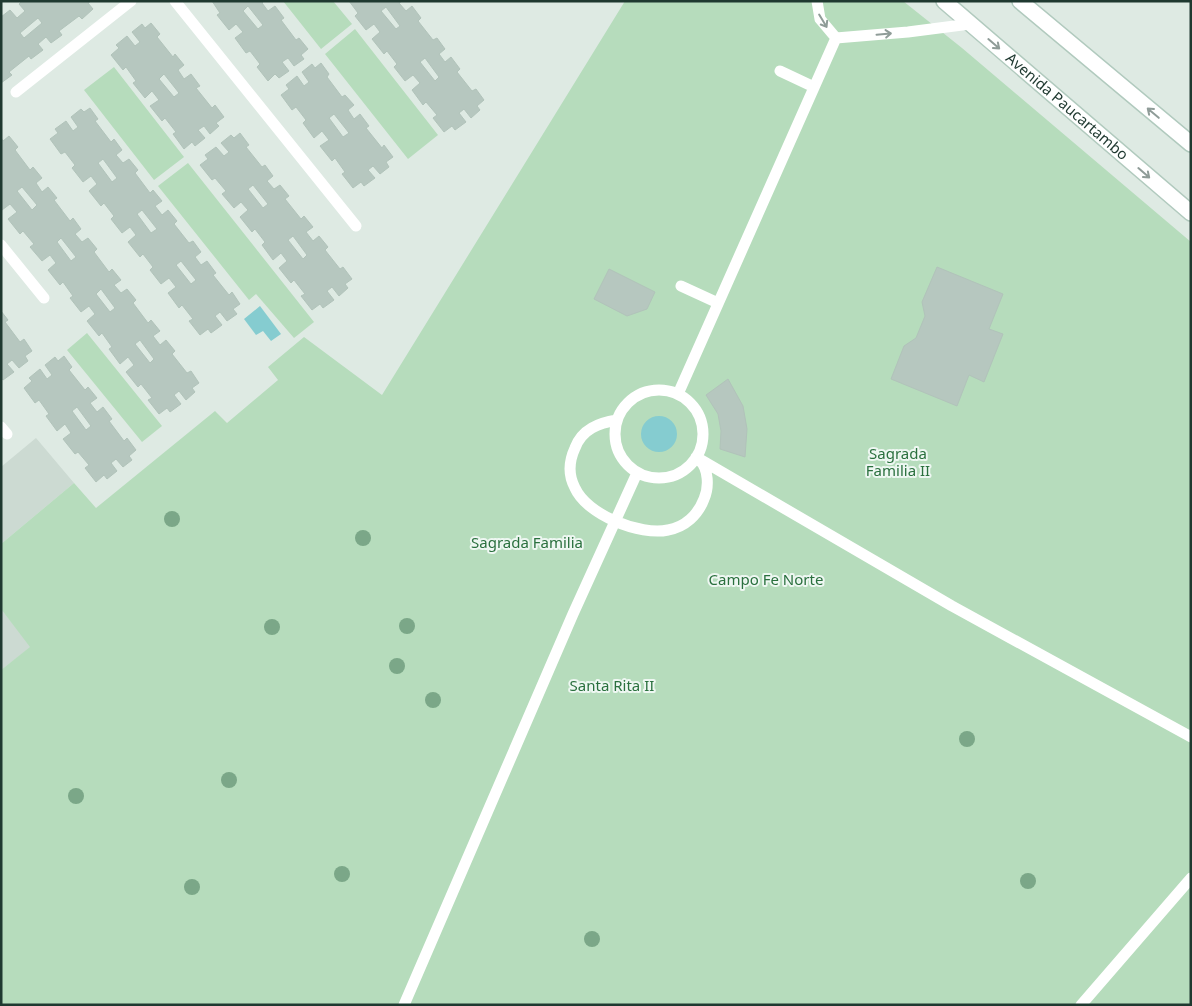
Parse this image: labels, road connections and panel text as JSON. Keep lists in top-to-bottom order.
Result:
{
  "streets": {
    "main road": ["Avenida Paucartambo"]
  },
  "parks": [
    "Sagrada Familia II",
    "Sagrada Familia",
    "Campo Fe Norte",
    "Santa Rita II"
  ]
}
